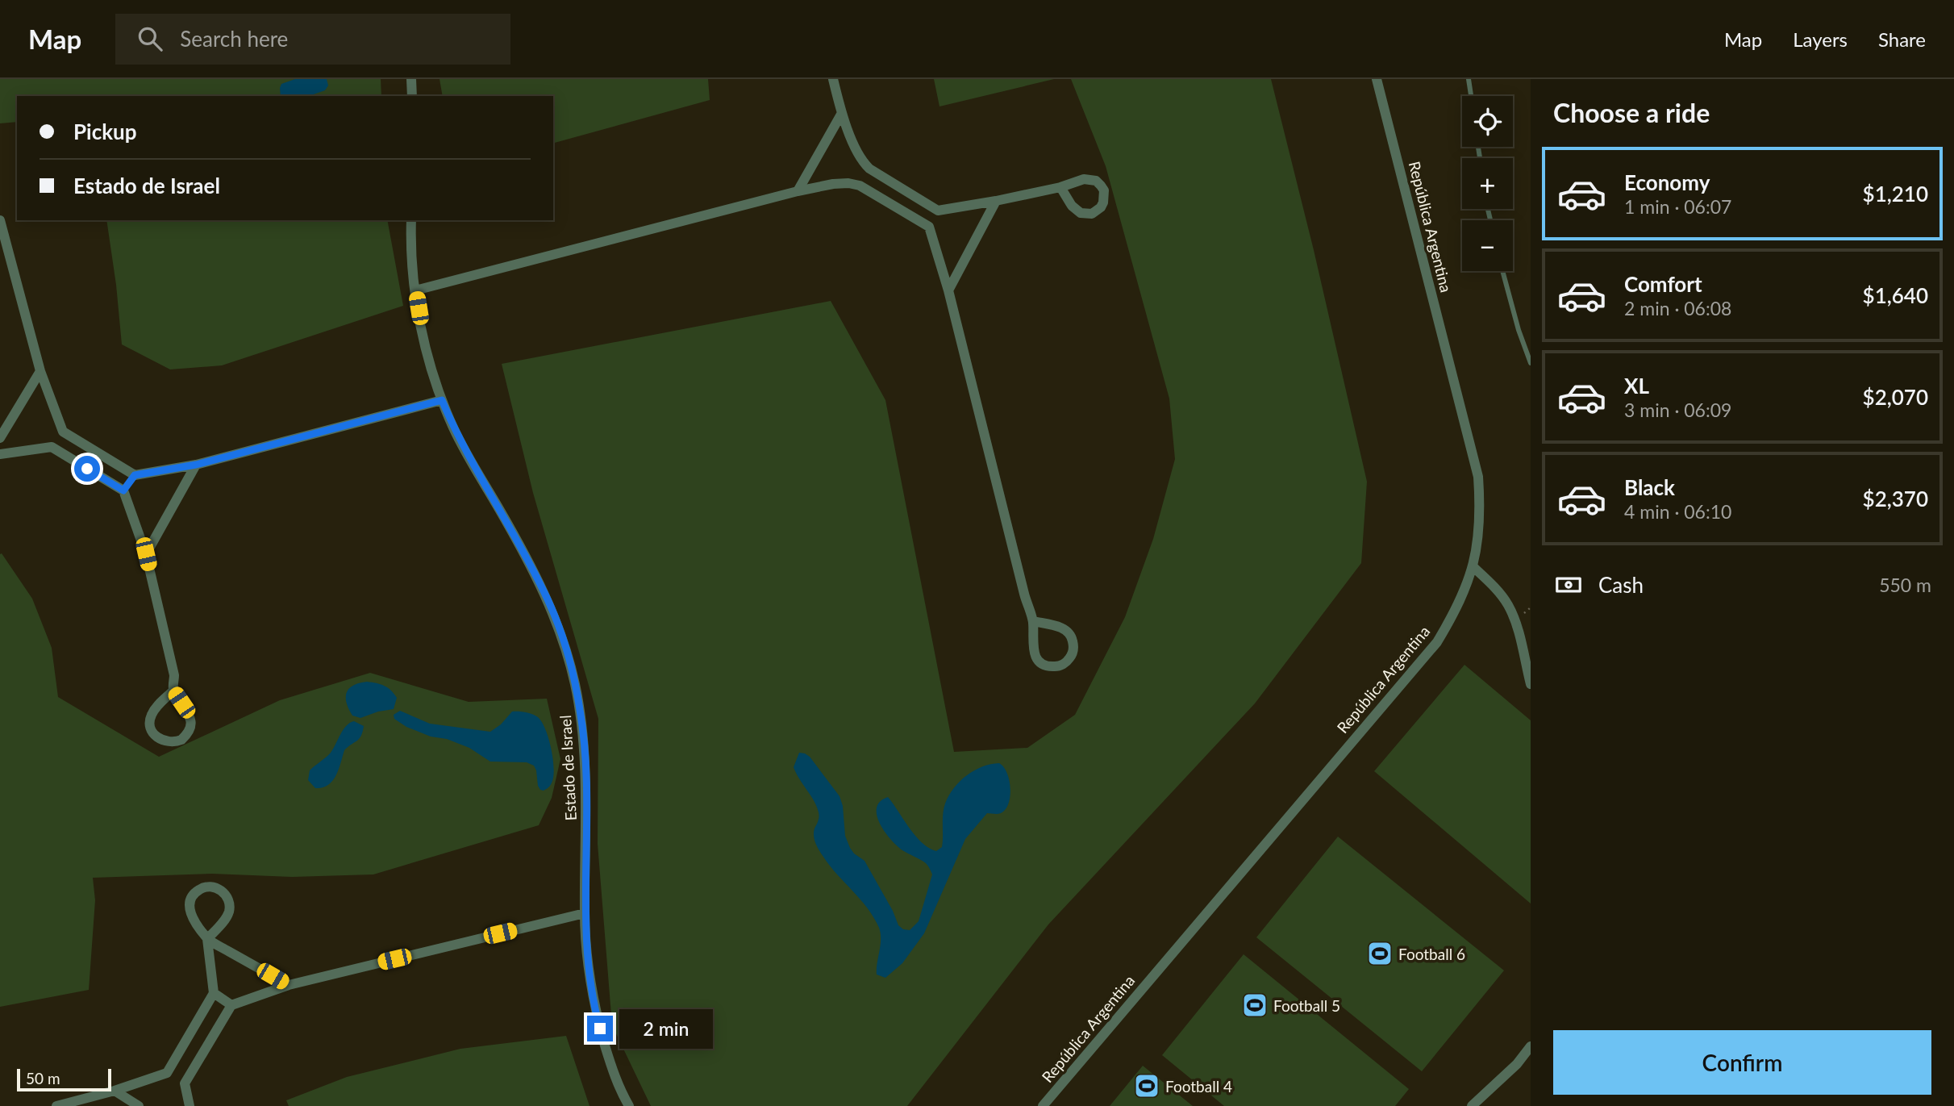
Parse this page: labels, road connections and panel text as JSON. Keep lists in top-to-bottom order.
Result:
{
  "streets": {
    "street": ["República Argentina", "Estado de Israel"]
  },
  "places": {
    "sports": ["Football 6", "Football 5", "Football 4"]
  },
  "scale_bar": "50 m",
  "page": {
    "header": "Map",
    "search": "Search here",
    "nav": ["Map", "Layers", "Share"],
    "heading": "Choose a ride",
    "map_buttons": ["+", "−"],
    "banner": ["Pickup", "Estado de Israel"],
    "list": [
      {
        "name": "Economy",
        "note": "1 min · 06:07",
        "value": "$1,210"
      },
      {
        "name": "Comfort",
        "note": "2 min · 06:08",
        "value": "$1,640"
      },
      {
        "name": "XL",
        "note": "3 min · 06:09",
        "value": "$2,070"
      },
      {
        "name": "Black",
        "note": "4 min · 06:10",
        "value": "$2,370"
      }
    ],
    "pay": ["Cash", "550 m"],
    "bubble": "2 min",
    "buttons": "Confirm",
    "scale": "50 m"
  }
}
